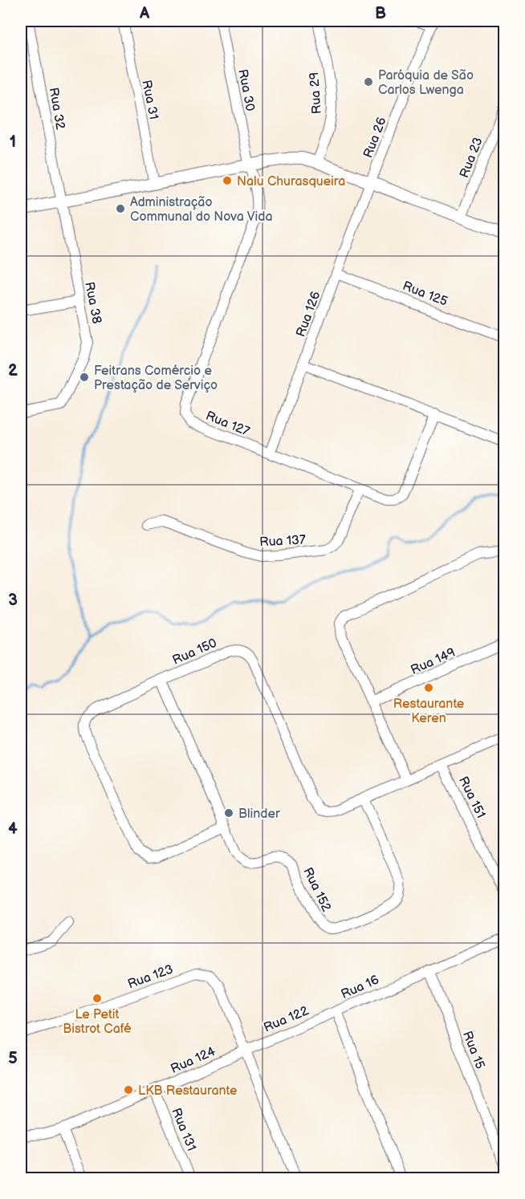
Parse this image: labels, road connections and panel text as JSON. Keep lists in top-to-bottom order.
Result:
{
  "streets": {
    "street": [
      "Rua 30",
      "Rua 29",
      "Rua 31",
      "Rua 32",
      "Rua 26",
      "Rua 23",
      "Rua 125",
      "Rua 38",
      "Rua 126",
      "Rua 127",
      "Rua 137",
      "Rua 150",
      "Rua 149",
      "Rua 151",
      "Rua 152",
      "Rua 123",
      "Rua 16",
      "Rua 122",
      "Rua 15",
      "Rua 124",
      "Rua 131"
    ]
  },
  "crossings": [
    ["Rua 30", "Rua 127"],
    ["Rua 32", "Rua 38"],
    ["Rua 26", "Rua 126"],
    ["Rua 125", "Rua 126"],
    ["Rua 126", "Rua 127"],
    ["Rua 127", "Rua 137"],
    ["Rua 150", "Rua 151"],
    ["Rua 150", "Rua 152"],
    ["Rua 123", "Rua 122"],
    ["Rua 123", "Rua 124"],
    ["Rua 16", "Rua 122"],
    ["Rua 16", "Rua 15"],
    ["Rua 122", "Rua 124"],
    ["Rua 124", "Rua 131"]
  ],
  "places": [
    "Paróquia de São Carlos Lwenga",
    "Nalu Churasqueira",
    "Administração Communal do Nova Vida",
    "Feitrans Comércio e Prestação de Serviço",
    "Restaurante Keren",
    "Blinder",
    "Le Petit Bistrot Café",
    "LKB Restaurante"
  ],
  "grid": {
    "columns": ["A", "B"],
    "rows": [
      "1",
      "2",
      "3",
      "4",
      "5"
    ]
  }
}
